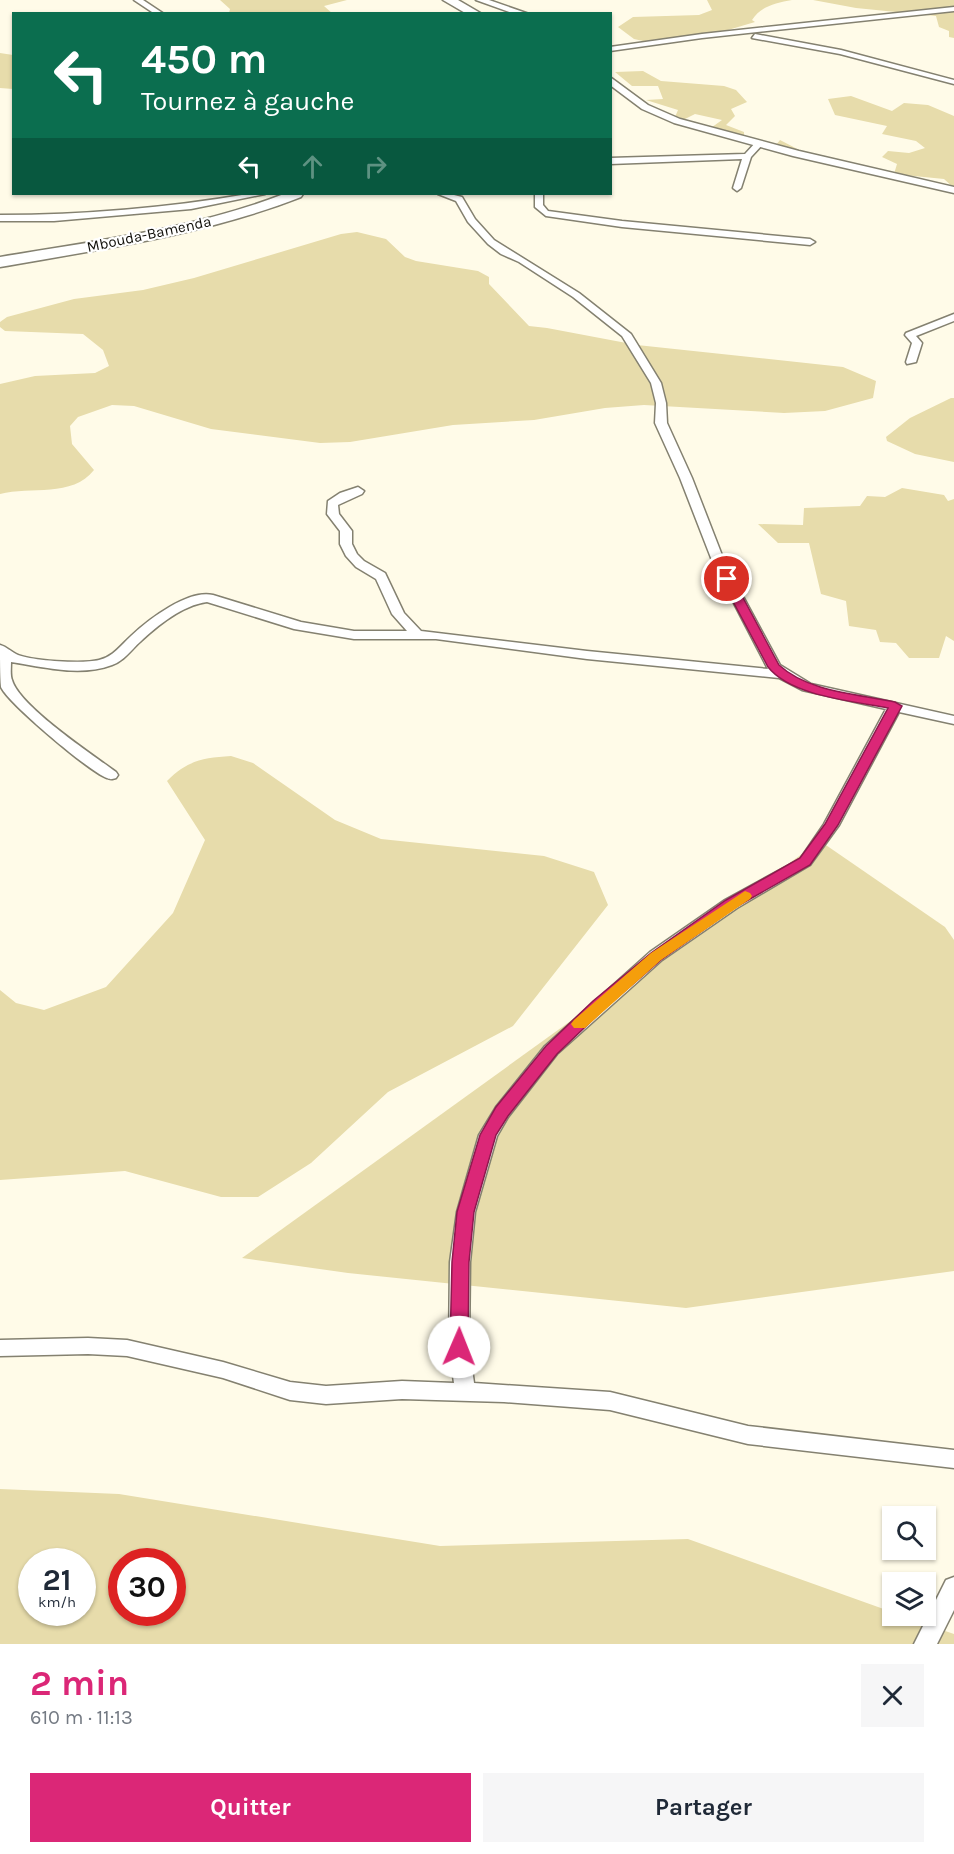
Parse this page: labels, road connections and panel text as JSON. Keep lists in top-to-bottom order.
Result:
{
  "streets": {
    "highway": ["Mbouda-Bamenda"]
  },
  "page": {
    "turn": ["450 m", "Tournez à gauche"],
    "speed": "21 km/h",
    "limit": "30",
    "heading": ["2 min", "610 m · 11:13"],
    "buttons": ["Quitter", "Partager"]
  }
}
